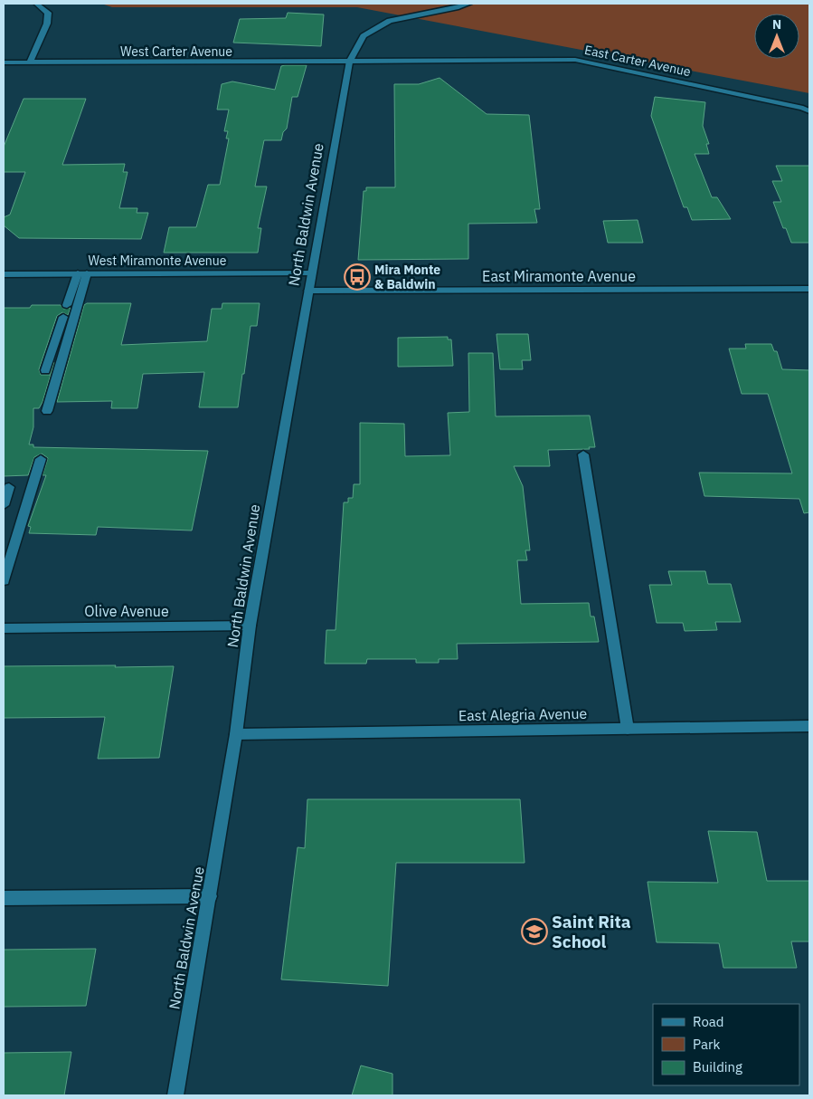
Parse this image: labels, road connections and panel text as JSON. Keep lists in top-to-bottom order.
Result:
{
  "streets": {
    "street": [
      "West Carter Avenue",
      "East Carter Avenue",
      "North Baldwin Avenue",
      "West Miramonte Avenue",
      "East Miramonte Avenue",
      "Olive Avenue",
      "East Alegria Avenue"
    ]
  },
  "crossings": [
    ["West Carter Avenue", "East Carter Avenue"],
    ["West Carter Avenue", "North Baldwin Avenue"],
    ["East Carter Avenue", "North Baldwin Avenue"],
    ["North Baldwin Avenue", "West Miramonte Avenue"],
    ["North Baldwin Avenue", "East Miramonte Avenue"],
    ["North Baldwin Avenue", "Olive Avenue"],
    ["North Baldwin Avenue", "East Alegria Avenue"]
  ],
  "places": {
    "bus stop": ["Mira Monte & Baldwin"],
    "school or university": ["Saint Rita School"]
  },
  "legend": ["Road", "Park", "Building"],
  "north": "top"
}
